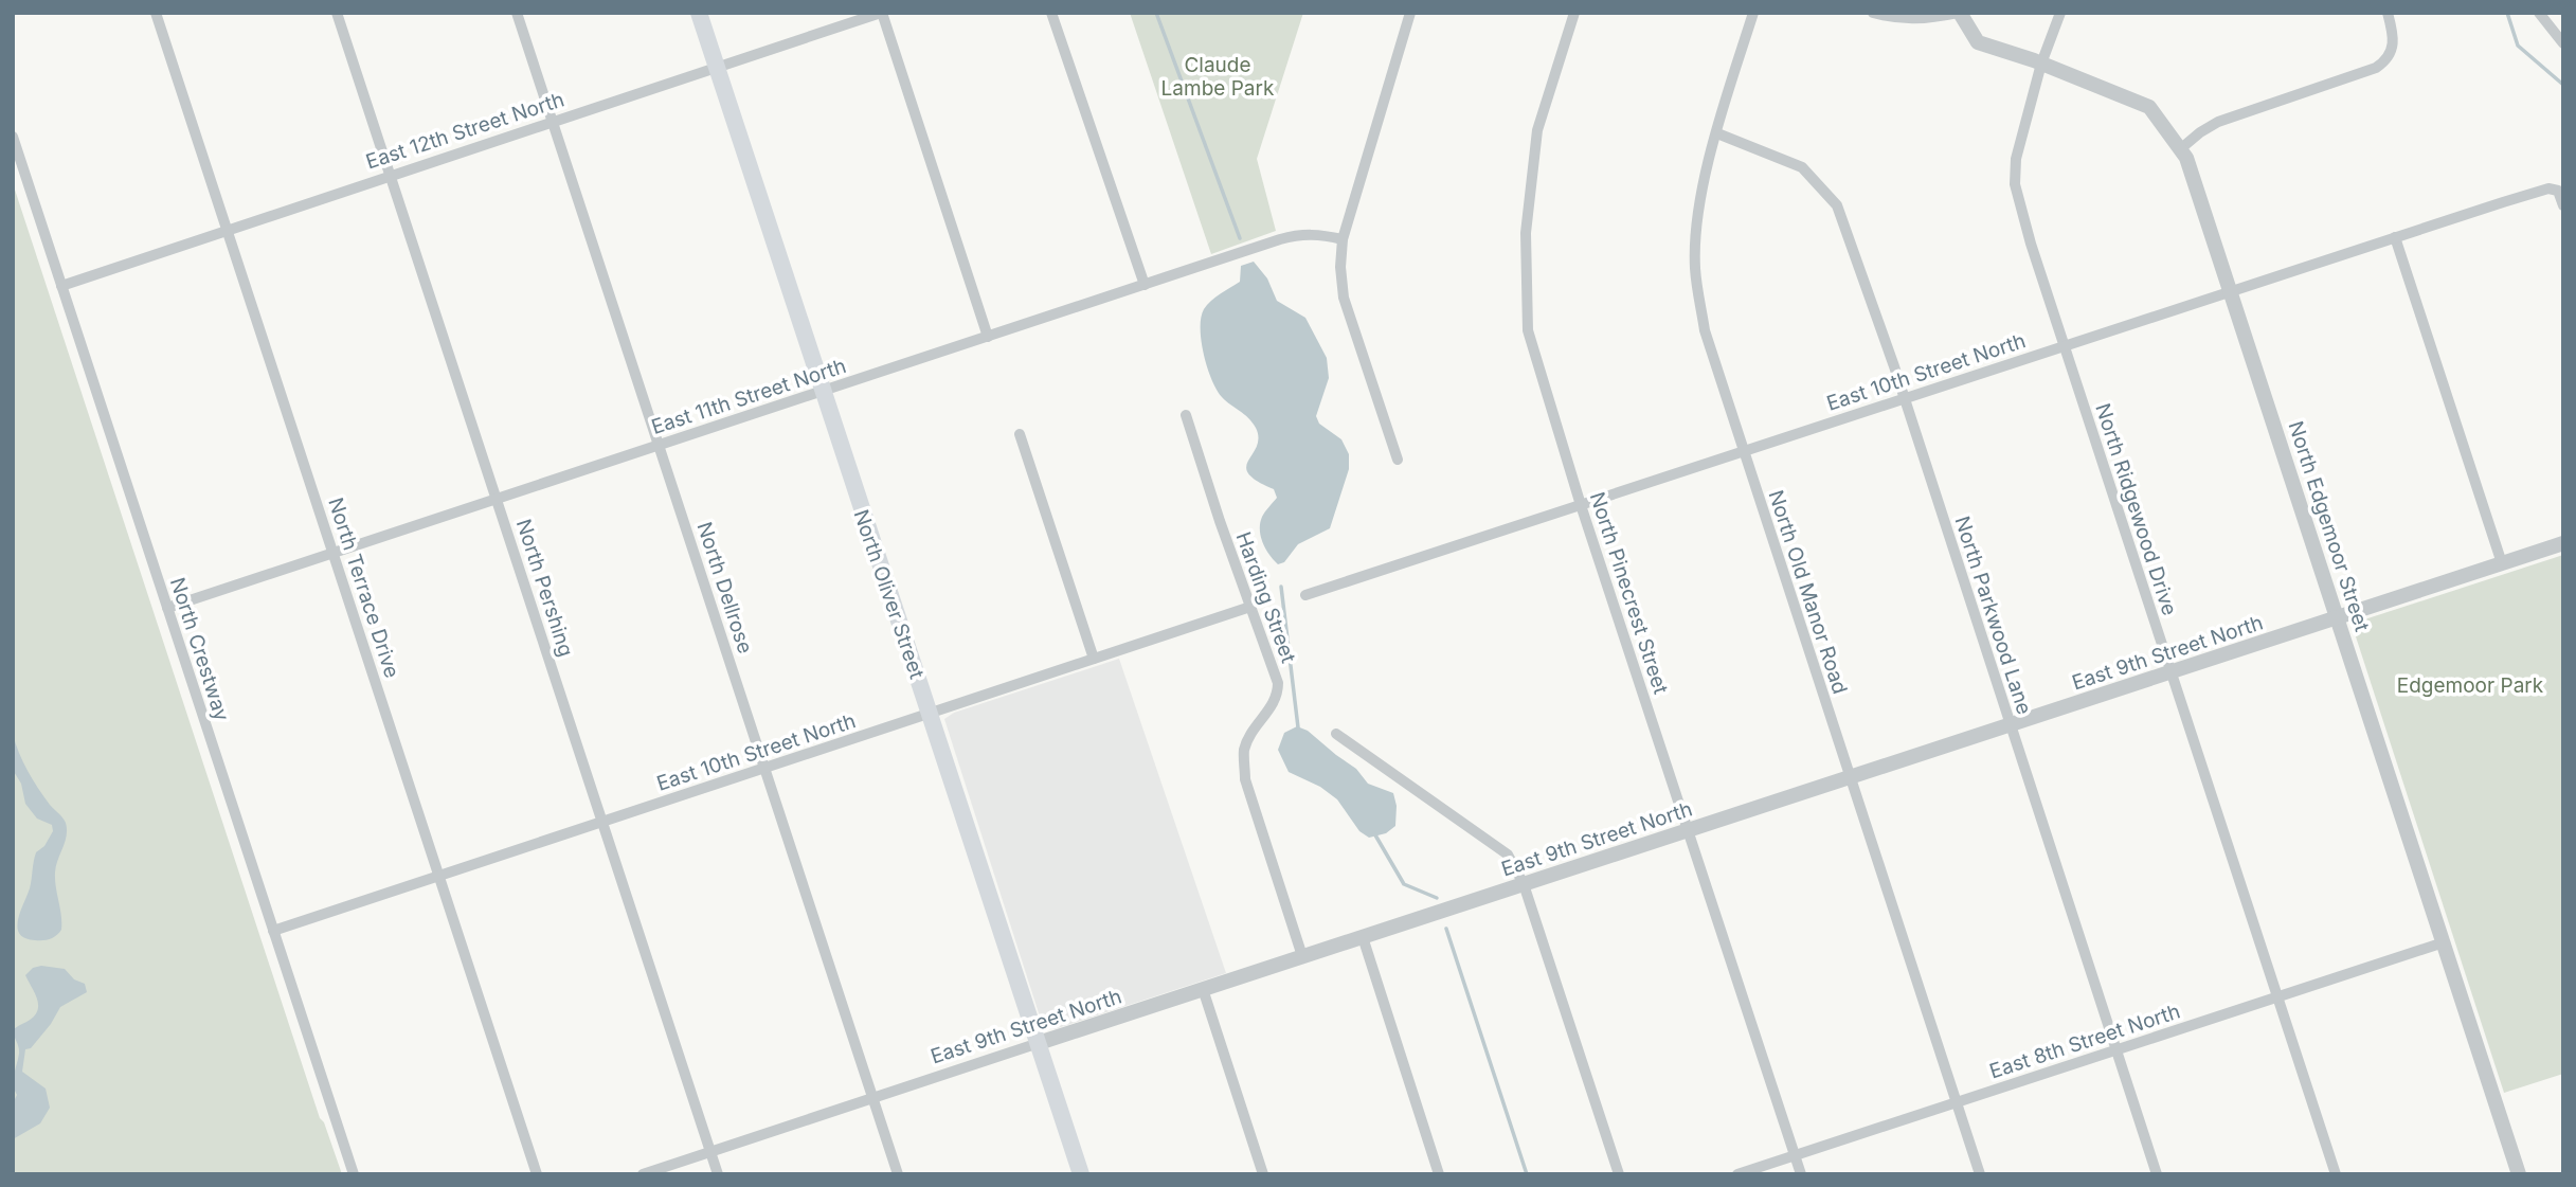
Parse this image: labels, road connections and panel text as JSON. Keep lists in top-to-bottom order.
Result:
{
  "streets": {
    "main road": ["North Oliver Street"],
    "street": [
      "East 12th Street North",
      "East 10th Street North",
      "East 11th Street North",
      "North Ridgewood Drive",
      "North Edgemoor Street",
      "North Terrace Drive",
      "North Pershing",
      "North Dellrose",
      "North Old Manor Road",
      "North Pinecrest Street",
      "Harding Street",
      "North Parkwood Lane",
      "North Crestway",
      "East 9th Street North",
      "East 8th Street North"
    ]
  },
  "crossings": [
    ["East 12th Street North", "North Terrace Drive"],
    ["East 12th Street North", "North Pershing"],
    ["East 12th Street North", "North Dellrose"],
    ["East 12th Street North", "North Oliver Street"],
    ["East 12th Street North", "North Crestway"],
    ["East 10th Street North", "North Ridgewood Drive"],
    ["East 10th Street North", "North Edgemoor Street"],
    ["East 10th Street North", "North Terrace Drive"],
    ["East 10th Street North", "North Pershing"],
    ["East 10th Street North", "North Dellrose"],
    ["East 10th Street North", "North Old Manor Road"],
    ["East 10th Street North", "North Pinecrest Street"],
    ["East 10th Street North", "North Oliver Street"],
    ["East 10th Street North", "Harding Street"],
    ["East 10th Street North", "North Parkwood Lane"],
    ["East 10th Street North", "North Crestway"],
    ["East 11th Street North", "North Terrace Drive"],
    ["East 11th Street North", "North Pershing"],
    ["East 11th Street North", "North Dellrose"],
    ["East 11th Street North", "North Oliver Street"],
    ["East 11th Street North", "North Crestway"],
    ["North Ridgewood Drive", "North Edgemoor Street"],
    ["North Ridgewood Drive", "East 9th Street North"],
    ["North Ridgewood Drive", "East 8th Street North"],
    ["North Edgemoor Street", "East 9th Street North"],
    ["North Edgemoor Street", "East 8th Street North"],
    ["North Pershing", "East 9th Street North"],
    ["North Dellrose", "East 9th Street North"],
    ["North Old Manor Road", "North Parkwood Lane"],
    ["North Old Manor Road", "East 9th Street North"],
    ["North Old Manor Road", "East 8th Street North"],
    ["North Pinecrest Street", "East 9th Street North"],
    ["North Pinecrest Street", "East 8th Street North"],
    ["North Oliver Street", "East 9th Street North"],
    ["Harding Street", "East 9th Street North"],
    ["North Parkwood Lane", "East 9th Street North"],
    ["North Parkwood Lane", "East 8th Street North"]
  ],
  "parks": ["Claude Lambe Park", "Edgemoor Park"]
}
